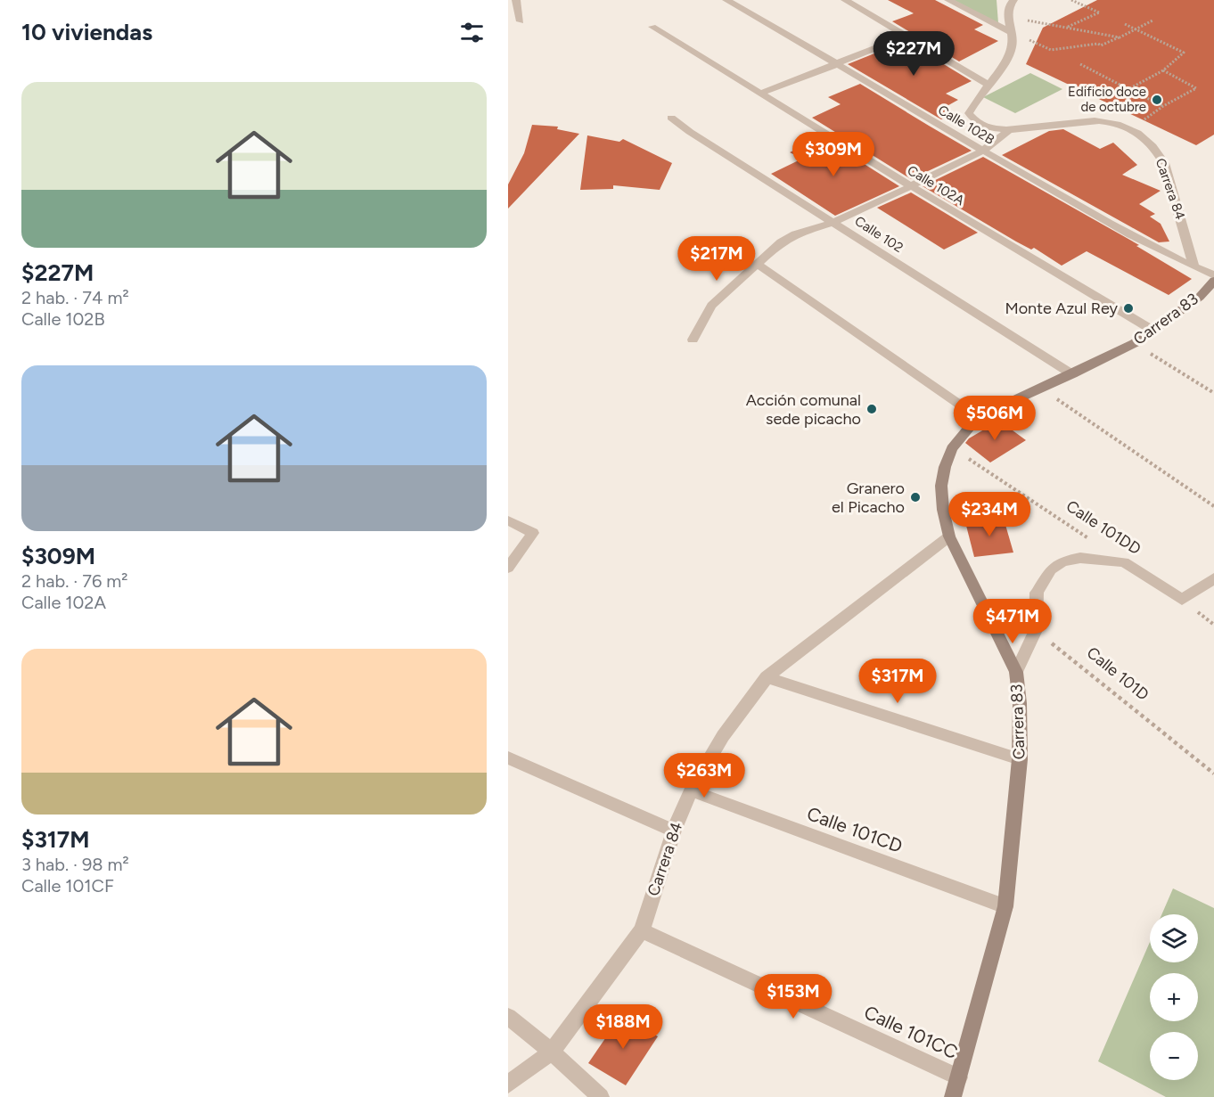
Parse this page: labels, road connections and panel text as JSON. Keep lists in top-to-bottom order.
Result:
{
  "streets": {
    "street": [
      "Calle 102B",
      "Calle 102A",
      "Carrera 84",
      "Calle 102",
      "Carrera 83",
      "Calle 101DD",
      "Calle 101CD",
      "Calle 101CC"
    ],
    "path": ["Calle 101D"]
  },
  "crossings": [
    ["Calle 102B", "Carrera 84"],
    ["Calle 102A", "Carrera 83"],
    ["Carrera 84", "Carrera 83"],
    ["Carrera 84", "Calle 101CD"],
    ["Carrera 84", "Calle 101CC"],
    ["Calle 102", "Carrera 83"],
    ["Carrera 83", "Calle 101DD"],
    ["Carrera 83", "Calle 101CD"],
    ["Carrera 83", "Calle 101CC"],
    ["Calle 101DD", "Calle 101D"]
  ],
  "places": [
    "Edificio doce de octubre",
    "Monte Azul Rey",
    "Acción comunal sede picacho",
    "Granero el Picacho"
  ],
  "page": {
    "heading": "10 viviendas",
    "price": [
      "$227M",
      "$309M",
      "$217M",
      "$506M",
      "$234M",
      "$471M",
      "$317M",
      "$263M",
      "$153M",
      "$188M"
    ],
    "list": [
      {
        "name": "$227M",
        "note": "2 hab. · 74 m² · Calle 102B"
      },
      {
        "name": "$309M",
        "note": "2 hab. · 76 m² · Calle 102A"
      },
      {
        "name": "$317M",
        "note": "3 hab. · 98 m² · Calle 101CF"
      }
    ],
    "map_buttons": ["+", "−"]
  }
}
